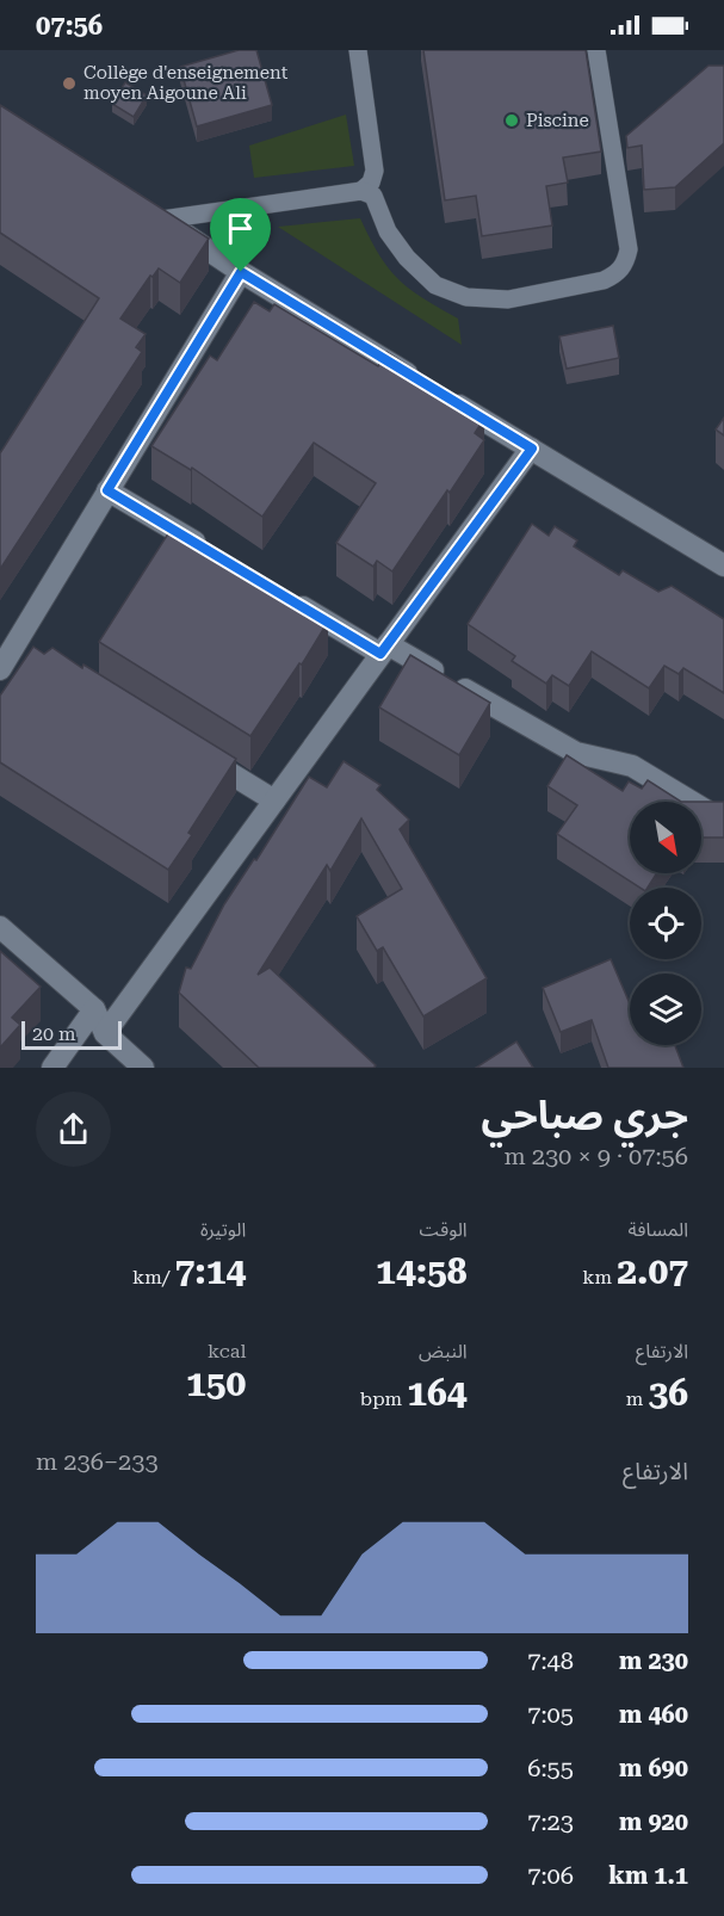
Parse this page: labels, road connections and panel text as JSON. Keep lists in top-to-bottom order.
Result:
{
  "places": ["Collège d'enseignement moyen Aigoune Ali", "Piscine"],
  "scale_bar": "20 m",
  "north": "bottom right",
  "page": {
    "status": "07:56",
    "scale": "20 m",
    "heading": ["جري صباحي", "07:56 · 9 × 230 m"],
    "stats": [
      ["المسافة", "2.07 km"],
      ["الوقت", "14:58"],
      ["الوتيرة", "7:14 /km"],
      ["الارتفاع", "36 m"],
      ["النبض", "164 bpm"],
      ["kcal", "150"]
    ],
    "chart": ["الارتفاع", "233–236 m"],
    "list": [
      {
        "name": "230 m",
        "note": "7:48"
      },
      {
        "name": "460 m",
        "note": "7:05"
      },
      {
        "name": "690 m",
        "note": "6:55"
      },
      {
        "name": "920 m",
        "note": "7:23"
      },
      {
        "name": "1.1 km",
        "note": "7:06"
      }
    ]
  }
}
